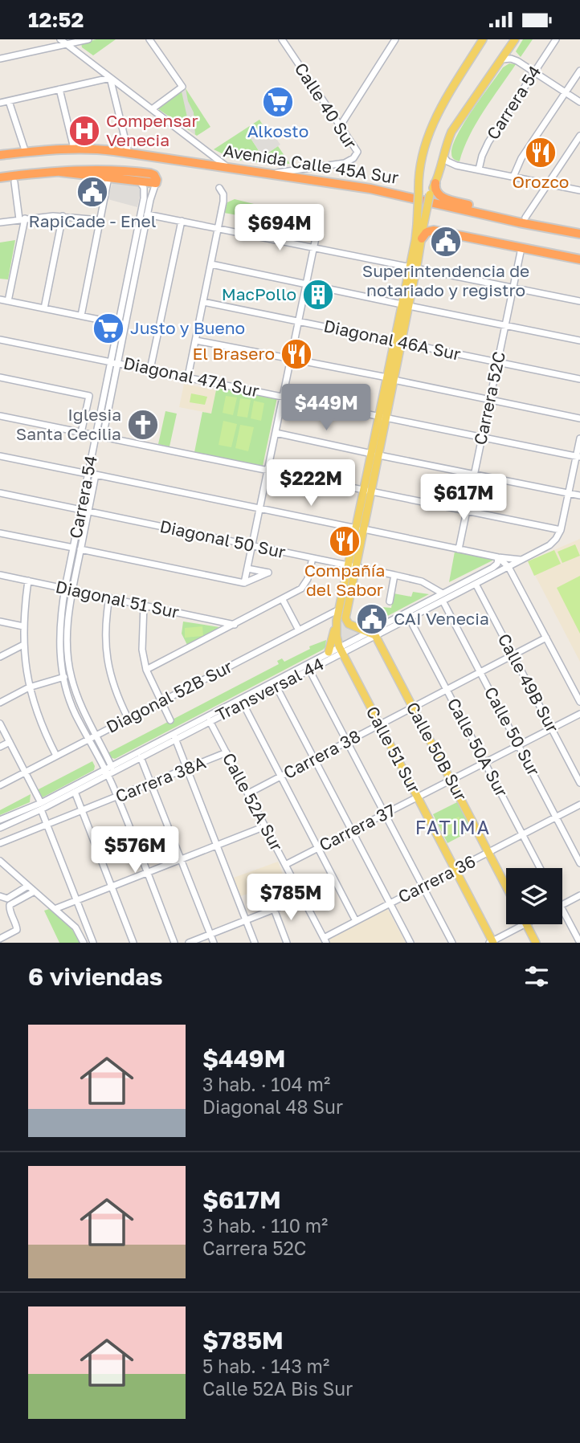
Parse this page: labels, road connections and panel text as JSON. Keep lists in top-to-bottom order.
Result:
{
  "streets": {
    "highway": ["Avenida Calle 45A Sur"],
    "main road": ["Calle 51 Sur", "Calle 50B Sur"],
    "street": [
      "Carrera 54",
      "Calle 40 Sur",
      "Diagonal 46A Sur",
      "Diagonal 47A Sur",
      "Carrera 52C",
      "Diagonal 50 Sur",
      "Diagonal 51 Sur",
      "Calle 49B Sur",
      "Transversal 44",
      "Diagonal 52B Sur",
      "Calle 50 Sur",
      "Calle 50A Sur",
      "Carrera 38",
      "Carrera 38A",
      "Calle 52A Sur",
      "Carrera 37",
      "Carrera 36"
    ]
  },
  "crossings": [
    ["Carrera 54", "Diagonal 47A Sur"],
    ["Carrera 54", "Diagonal 50 Sur"],
    ["Carrera 54", "Diagonal 51 Sur"],
    ["Carrera 54", "Transversal 44"],
    ["Carrera 54", "Diagonal 52B Sur"],
    ["Carrera 54", "Carrera 38A"],
    ["Calle 40 Sur", "Avenida Calle 45A Sur"],
    ["Diagonal 46A Sur", "Carrera 52C"],
    ["Diagonal 47A Sur", "Carrera 52C"],
    ["Diagonal 50 Sur", "Transversal 44"],
    ["Diagonal 50 Sur", "Calle 50 Sur"],
    ["Calle 49B Sur", "Transversal 44"],
    ["Calle 49B Sur", "Carrera 38"],
    ["Calle 49B Sur", "Carrera 37"],
    ["Transversal 44", "Calle 50 Sur"],
    ["Transversal 44", "Calle 50A Sur"],
    ["Transversal 44", "Calle 51 Sur"],
    ["Transversal 44", "Calle 50B Sur"],
    ["Transversal 44", "Calle 52A Sur"],
    ["Calle 50 Sur", "Carrera 38"],
    ["Calle 50 Sur", "Carrera 37"],
    ["Calle 50 Sur", "Carrera 36"],
    ["Calle 50A Sur", "Carrera 38"],
    ["Calle 50A Sur", "Carrera 37"],
    ["Calle 50A Sur", "Carrera 36"],
    ["Calle 51 Sur", "Carrera 38"],
    ["Calle 51 Sur", "Carrera 37"],
    ["Calle 51 Sur", "Carrera 36"],
    ["Calle 50B Sur", "Carrera 38"],
    ["Calle 50B Sur", "Carrera 37"],
    ["Calle 50B Sur", "Carrera 36"],
    ["Carrera 38", "Calle 52A Sur"],
    ["Carrera 38A", "Calle 52A Sur"],
    ["Calle 52A Sur", "Carrera 37"],
    ["Calle 52A Sur", "Carrera 36"]
  ],
  "districts": ["FATIMA"],
  "places": {
    "supermarket": ["Alkosto", "Justo y Bueno"],
    "hospital": ["Compensar Venecia"],
    "restaurant": ["Orozco", "El Brasero", "Compañía del Sabor"],
    "public building": ["RapiCade - Enel", "Superintendencia de notariado y registro", "CAI Venecia"],
    "building": ["MacPollo"],
    "church": ["Iglesia Santa Cecilia"]
  },
  "page": {
    "status": "12:52",
    "price": [
      "$694M",
      "$449M",
      "$222M",
      "$617M",
      "$576M",
      "$785M"
    ],
    "heading": "6 viviendas",
    "list": [
      {
        "name": "$449M",
        "note": "3 hab. · 104 m² · Diagonal 48 Sur"
      },
      {
        "name": "$617M",
        "note": "3 hab. · 110 m² · Carrera 52C"
      },
      {
        "name": "$785M",
        "note": "5 hab. · 143 m² · Calle 52A Bis Sur"
      }
    ]
  }
}
